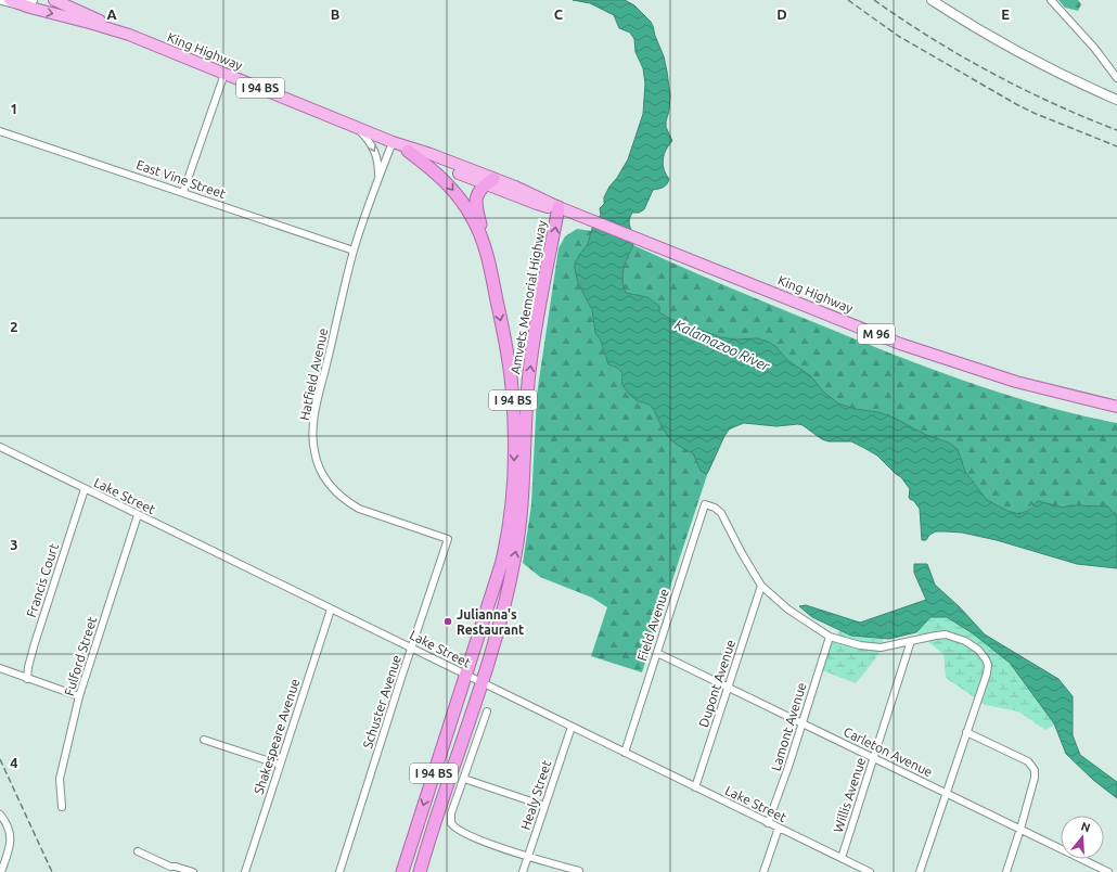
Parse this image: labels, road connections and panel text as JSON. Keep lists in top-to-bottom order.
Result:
{
  "streets": {
    "highway": ["I 94 BS", "Amvets Memorial Highway"],
    "main road": ["King Highway", "M 96"],
    "street": [
      "East Vine Street",
      "Hatfield Avenue",
      "Lake Street",
      "Francis Court",
      "Field Avenue",
      "Fulford Street",
      "Dupont Avenue",
      "Schuster Avenue",
      "Lamont Avenue",
      "Shakespeare Avenue",
      "Carleton Avenue",
      "Healy Street",
      "Willis Avenue"
    ]
  },
  "crossings": [
    ["King Highway", "I 94 BS"],
    ["King Highway", "Amvets Memorial Highway"],
    ["King Highway", "Hatfield Avenue"],
    ["I 94 BS", "Amvets Memorial Highway"],
    ["East Vine Street", "Hatfield Avenue"],
    ["Amvets Memorial Highway", "Lake Street"],
    ["Hatfield Avenue", "Schuster Avenue"],
    ["Lake Street", "Francis Court"],
    ["Lake Street", "Field Avenue"],
    ["Lake Street", "Fulford Street"],
    ["Lake Street", "Dupont Avenue"],
    ["Lake Street", "Schuster Avenue"],
    ["Lake Street", "Lamont Avenue"],
    ["Lake Street", "Shakespeare Avenue"],
    ["Lake Street", "Healy Street"],
    ["Lake Street", "Willis Avenue"],
    ["Field Avenue", "Dupont Avenue"],
    ["Field Avenue", "Carleton Avenue"],
    ["Dupont Avenue", "Carleton Avenue"],
    ["Lamont Avenue", "Carleton Avenue"],
    ["Carleton Avenue", "Willis Avenue"]
  ],
  "water": ["Kalamazoo River"],
  "places": ["Julianna's Restaurant"],
  "north": "top",
  "grid": {
    "columns": [
      "A",
      "B",
      "C",
      "D",
      "E"
    ],
    "rows": [
      "1",
      "2",
      "3",
      "4"
    ]
  }
}
